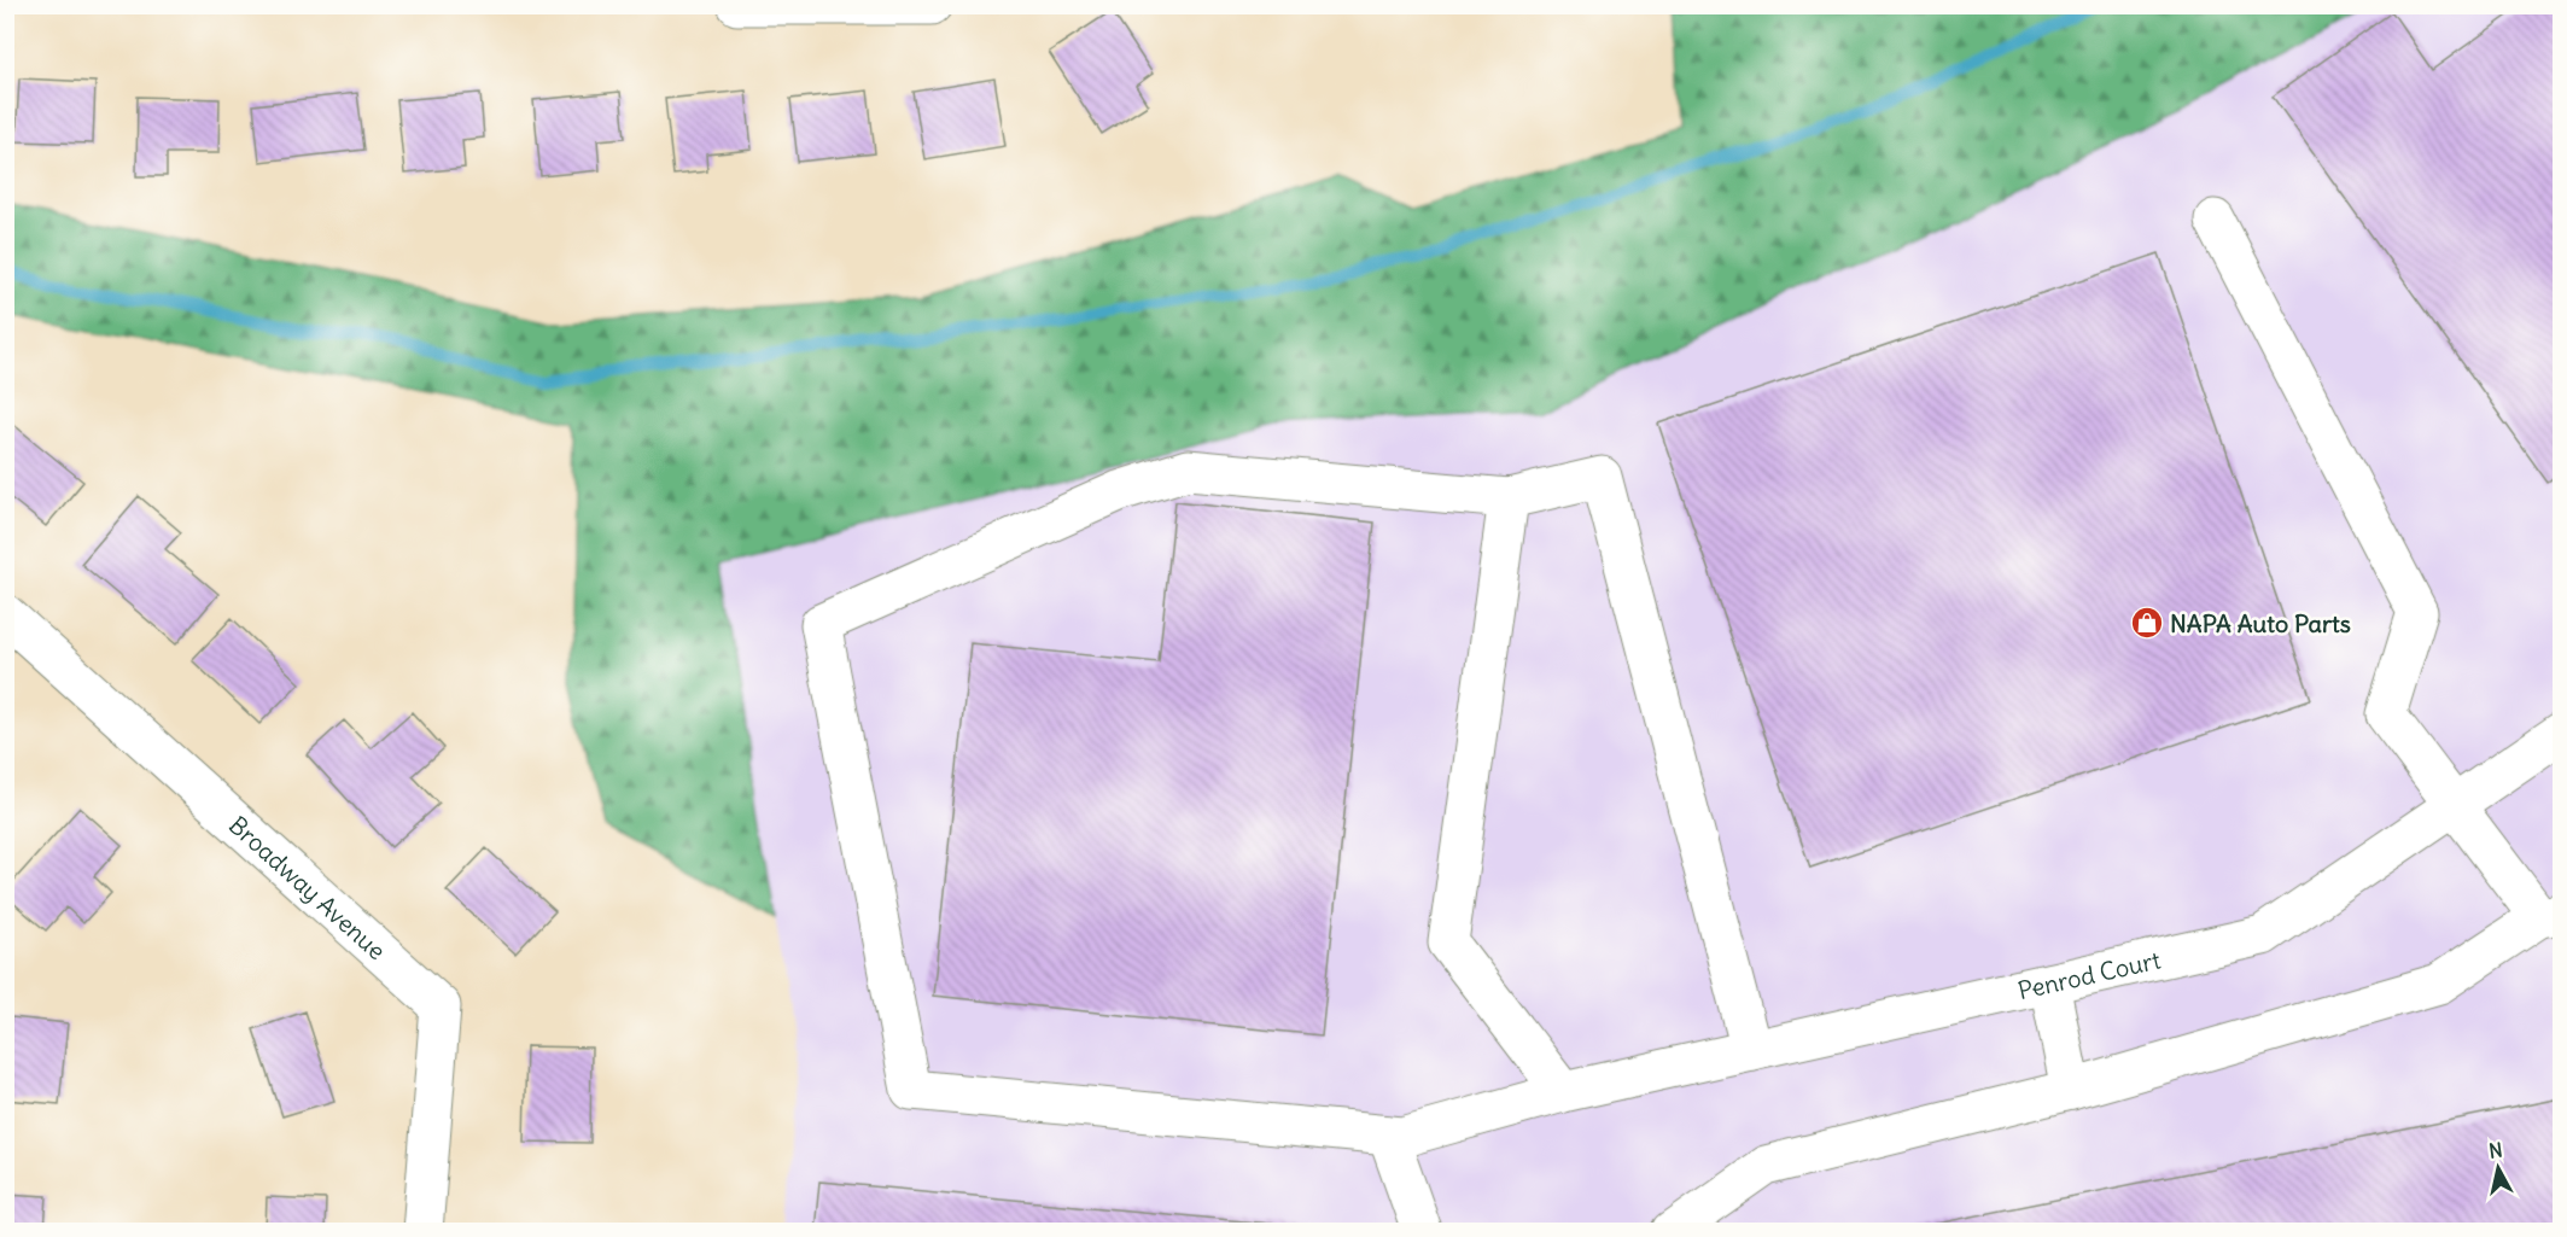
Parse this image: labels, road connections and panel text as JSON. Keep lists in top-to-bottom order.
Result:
{
  "streets": {
    "street": ["Broadway Avenue", "Penrod Court"]
  },
  "places": {
    "shop": ["NAPA Auto Parts"]
  },
  "north": "top"
}
